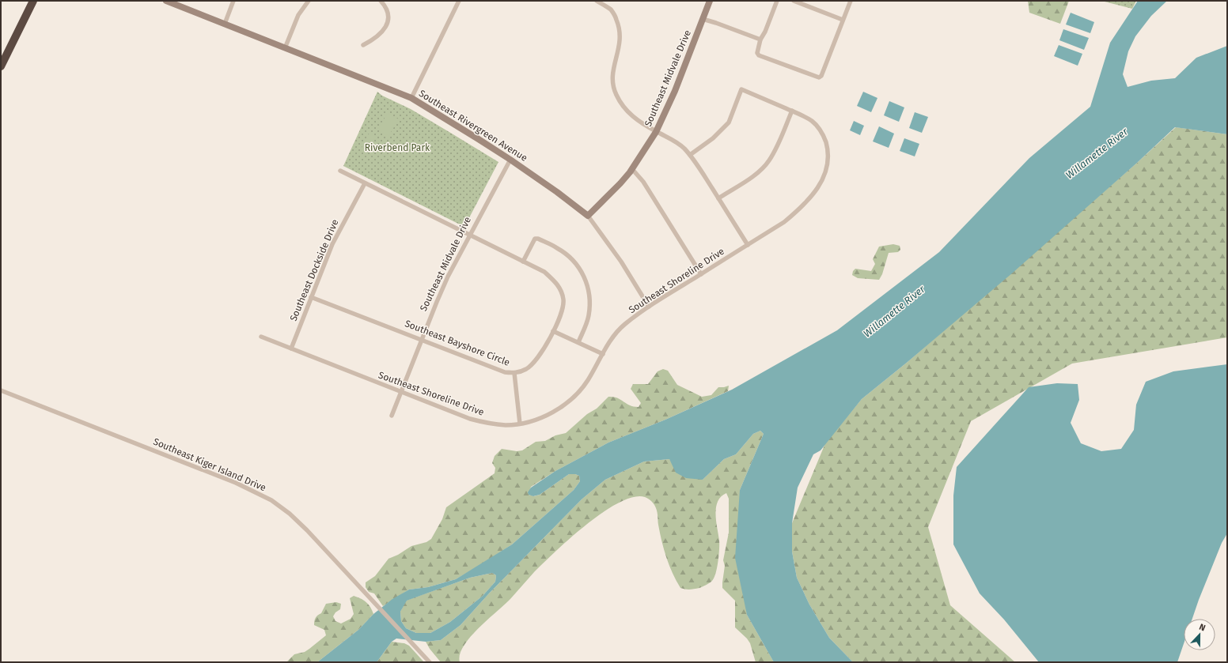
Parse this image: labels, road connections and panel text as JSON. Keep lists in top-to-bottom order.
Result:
{
  "streets": {
    "street": [
      "Southeast Midvale Drive",
      "Southeast Rivergreen Avenue",
      "Southeast Dockside Drive",
      "Southeast Shoreline Drive",
      "Southeast Bayshore Circle",
      "Southeast Kiger Island Drive"
    ]
  },
  "crossings": [
    ["Southeast Midvale Drive", "Southeast Rivergreen Avenue"],
    ["Southeast Midvale Drive", "Southeast Shoreline Drive"],
    ["Southeast Midvale Drive", "Southeast Bayshore Circle"],
    ["Southeast Rivergreen Avenue", "Southeast Shoreline Drive"],
    ["Southeast Dockside Drive", "Southeast Shoreline Drive"],
    ["Southeast Dockside Drive", "Southeast Bayshore Circle"]
  ],
  "water": ["Willamette River"],
  "parks": ["Riverbend Park"],
  "north": "top"
}
